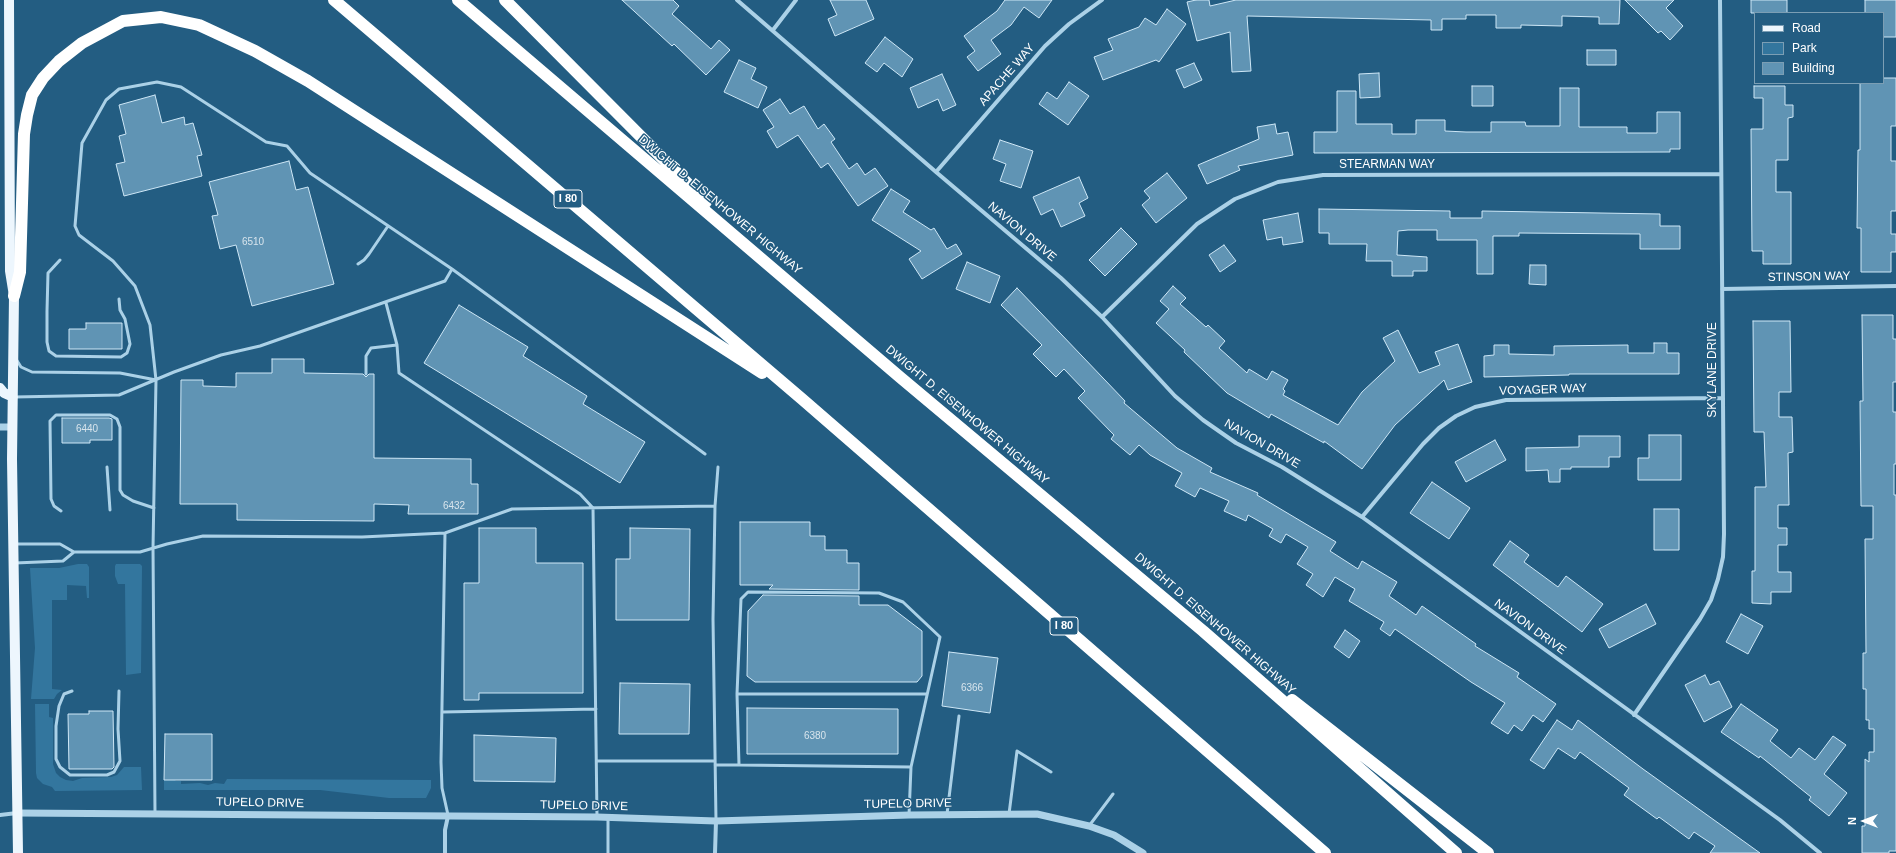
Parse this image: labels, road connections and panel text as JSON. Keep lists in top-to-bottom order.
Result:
{
  "streets": {
    "highway": ["I 80", "DWIGHT D. EISENHOWER HIGHWAY"],
    "street": [
      "APACHE WAY",
      "STEARMAN WAY",
      "NAVION DRIVE",
      "STINSON WAY",
      "SKYLANE DRIVE",
      "VOYAGER WAY",
      "TUPELO DRIVE"
    ]
  },
  "crossings": [
    ["APACHE WAY", "NAVION DRIVE"],
    ["STEARMAN WAY", "NAVION DRIVE"],
    ["STEARMAN WAY", "SKYLANE DRIVE"],
    ["NAVION DRIVE", "SKYLANE DRIVE"],
    ["NAVION DRIVE", "VOYAGER WAY"],
    ["STINSON WAY", "SKYLANE DRIVE"],
    ["SKYLANE DRIVE", "VOYAGER WAY"]
  ],
  "house_numbers": [
    "6510",
    "6440",
    "6432",
    "6366",
    "6380"
  ],
  "legend": ["Road", "Park", "Building"],
  "north": "left"
}
